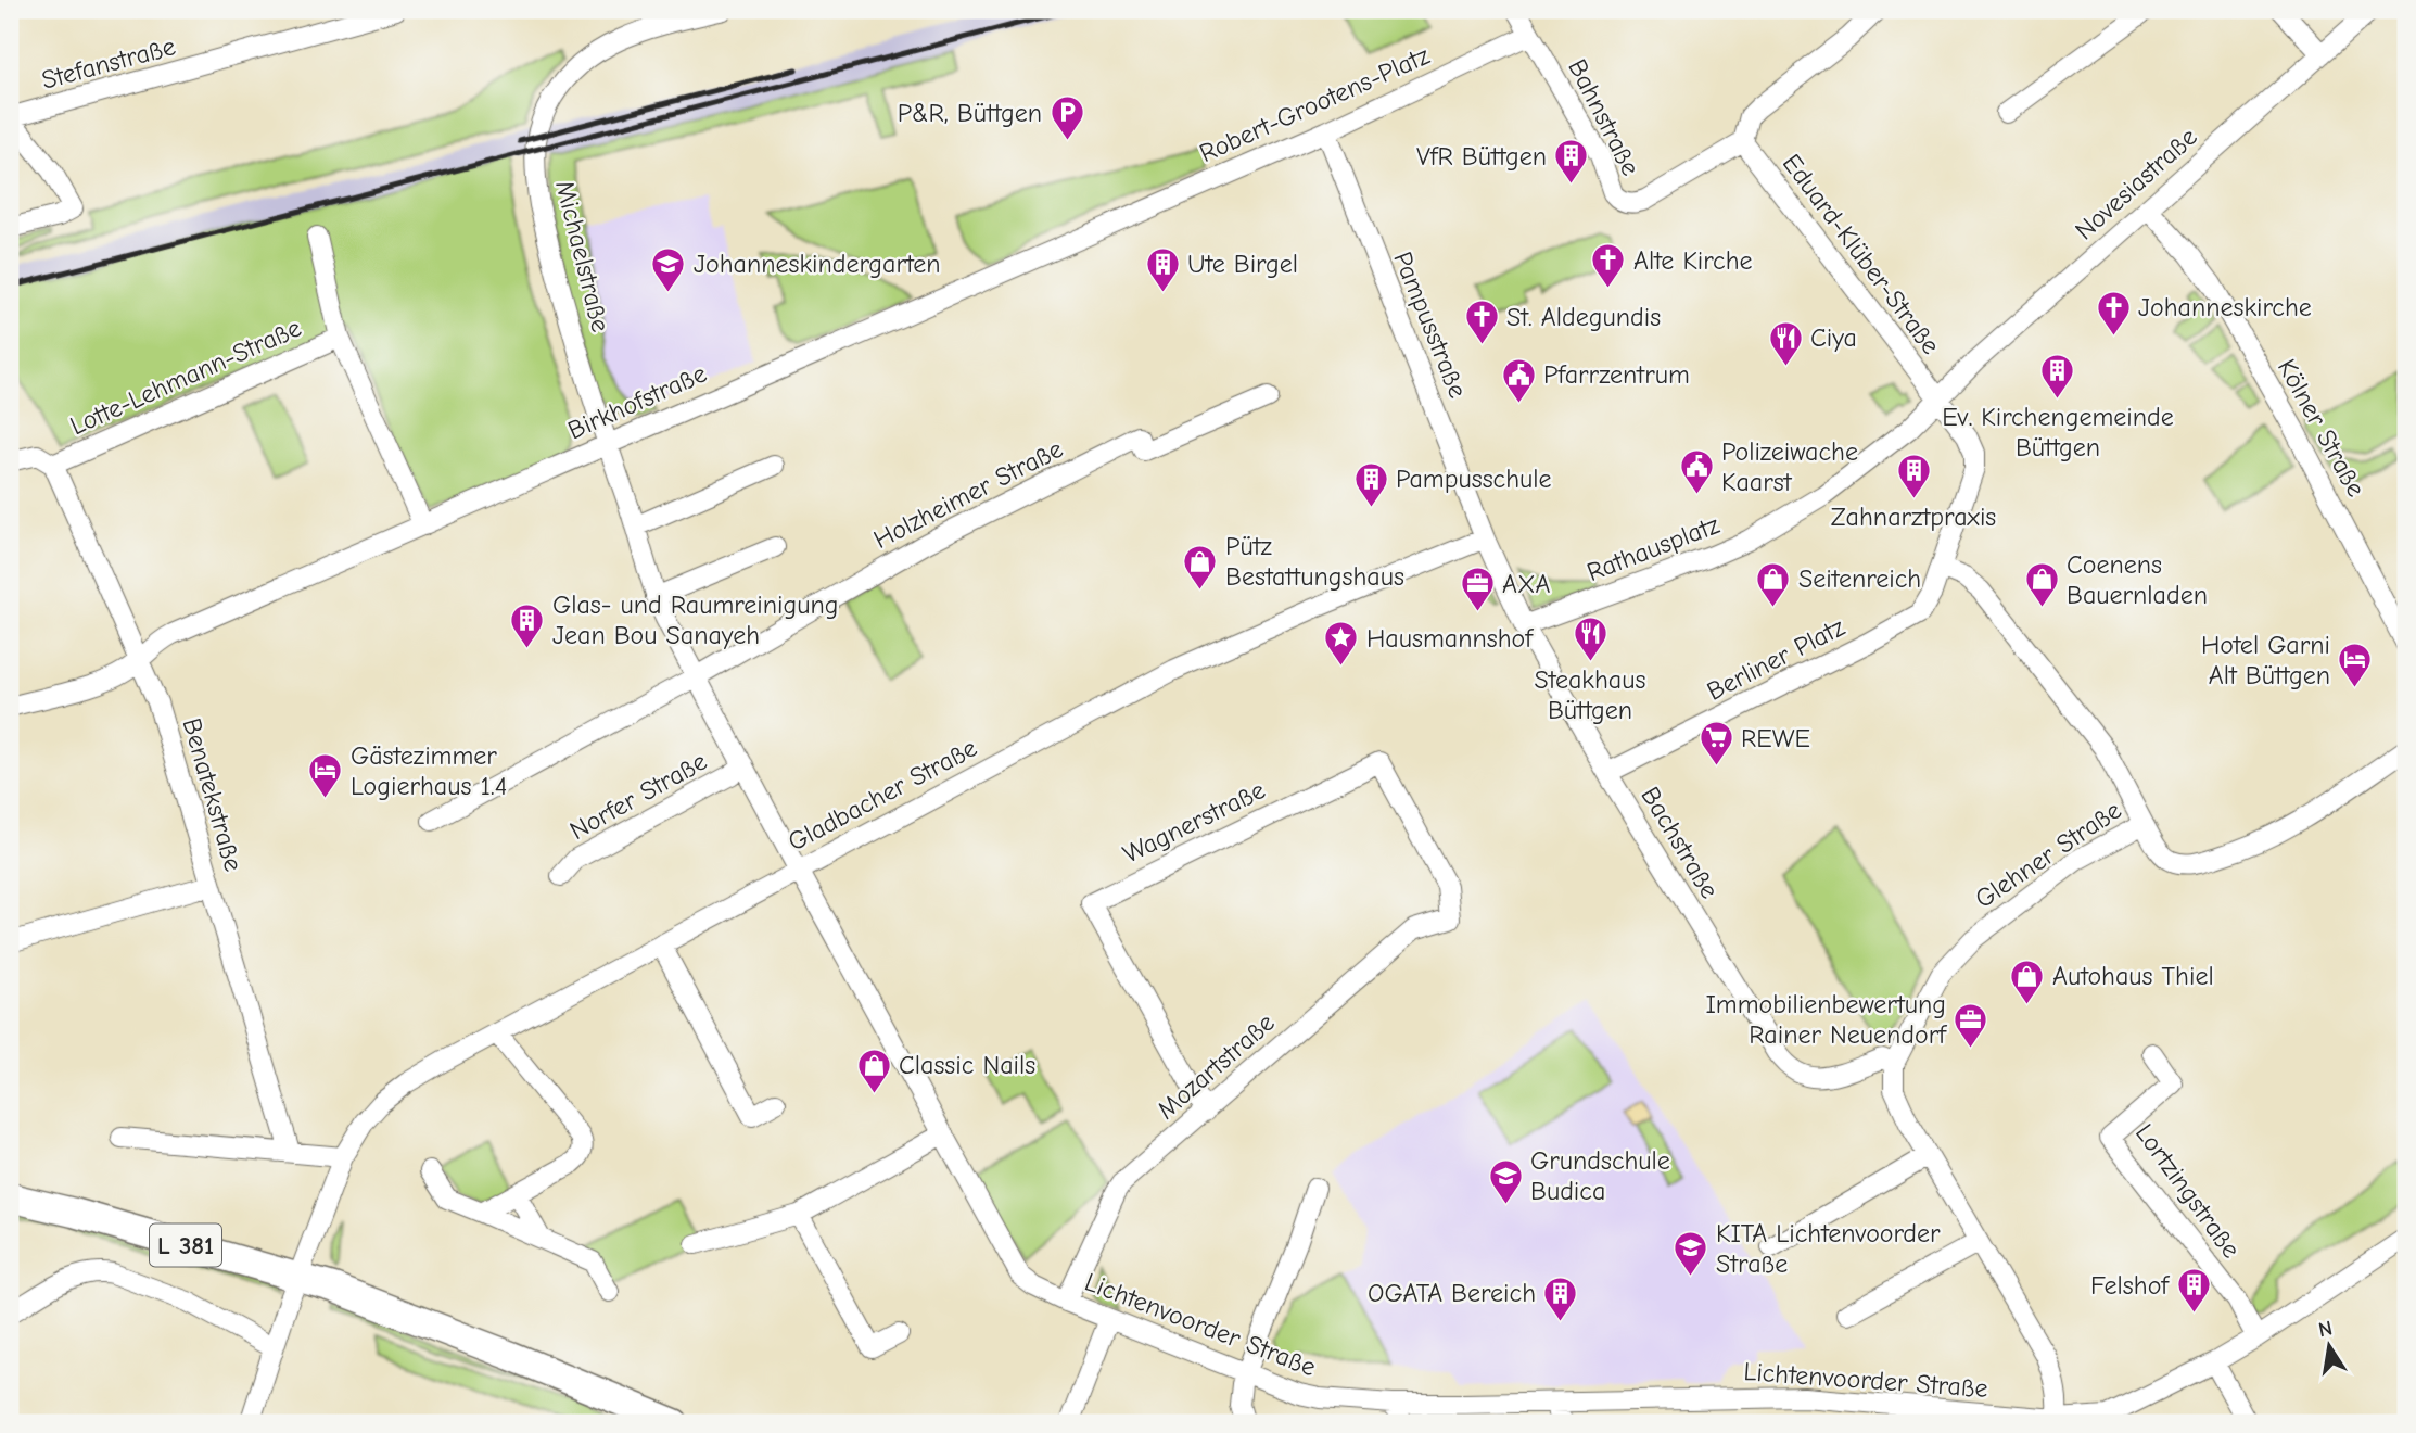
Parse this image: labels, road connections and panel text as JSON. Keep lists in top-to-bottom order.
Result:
{
  "streets": {
    "main road": ["L 381"],
    "street": [
      "Stefanstraße",
      "Robert-Grootens-Platz",
      "Bahnstraße",
      "Novesiastraße",
      "Eduard-Klüber-Straße",
      "Michaelstraße",
      "Pampusstraße",
      "Lotte-Lehmann-Straße",
      "Birkhofstraße",
      "Kölner Straße",
      "Holzheimer Straße",
      "Rathausplatz",
      "Berliner Platz",
      "Benatekstraße",
      "Gladbacher Straße",
      "Norfer Straße",
      "Wagnerstraße",
      "Bachstraße",
      "Glehner Straße",
      "Mozartstraße",
      "Lortzingstraße",
      "Lichtenvoorder Straße"
    ]
  },
  "crossings": [
    ["Robert-Grootens-Platz", "Bahnstraße"],
    ["Robert-Grootens-Platz", "Pampusstraße"],
    ["Robert-Grootens-Platz", "Birkhofstraße"],
    ["Bahnstraße", "Eduard-Klüber-Straße"],
    ["Novesiastraße", "Eduard-Klüber-Straße"],
    ["Novesiastraße", "Kölner Straße"],
    ["Novesiastraße", "Rathausplatz"],
    ["Eduard-Klüber-Straße", "Rathausplatz"],
    ["Michaelstraße", "Birkhofstraße"],
    ["Michaelstraße", "Holzheimer Straße"],
    ["Michaelstraße", "Lichtenvoorder Straße"],
    ["Pampusstraße", "Gladbacher Straße"],
    ["Pampusstraße", "Bachstraße"],
    ["Lotte-Lehmann-Straße", "Birkhofstraße"],
    ["Lotte-Lehmann-Straße", "Benatekstraße"],
    ["Birkhofstraße", "Benatekstraße"],
    ["Holzheimer Straße", "Lichtenvoorder Straße"],
    ["Rathausplatz", "Bachstraße"],
    ["Berliner Platz", "Bachstraße"],
    ["Berliner Platz", "Glehner Straße"],
    ["Gladbacher Straße", "Bachstraße"],
    ["Gladbacher Straße", "L 381"],
    ["Gladbacher Straße", "Lichtenvoorder Straße"],
    ["Norfer Straße", "Lichtenvoorder Straße"],
    ["Wagnerstraße", "Mozartstraße"],
    ["Bachstraße", "Glehner Straße"],
    ["Mozartstraße", "Lichtenvoorder Straße"],
    ["Lortzingstraße", "Lichtenvoorder Straße"]
  ],
  "places": {
    "parking": ["P&R, Büttgen"],
    "building": [
      "VfR Büttgen",
      "Ute Birgel",
      "Ev. Kirchengemeinde Büttgen",
      "Zahnarztpraxis",
      "Pampusschule",
      "Glas- und Raumreinigung Jean Bou Sanayeh",
      "Felshof",
      "OGATA Bereich"
    ],
    "church": ["Alte Kirche", "Johanneskirche", "St. Aldegundis"],
    "school or university": ["Johanneskindergarten", "Grundschule Budica", "KITA Lichtenvoorder Straße"],
    "restaurant": ["Ciya", "Steakhaus Büttgen"],
    "public building": ["Pfarrzentrum", "Polizeiwache Kaarst"],
    "shop": [
      "Pütz Bestattungshaus",
      "Seitenreich",
      "Coenens Bauernladen",
      "Autohaus Thiel",
      "Classic Nails"
    ],
    "office": ["AXA", "Immobilienbewertung Rainer Neuendorf"],
    "place": ["Hausmannshof"],
    "hotel": ["Hotel Garni Alt Büttgen", "Gästezimmer Logierhaus 1.4"],
    "supermarket": ["REWE"]
  },
  "north": "top"
}
